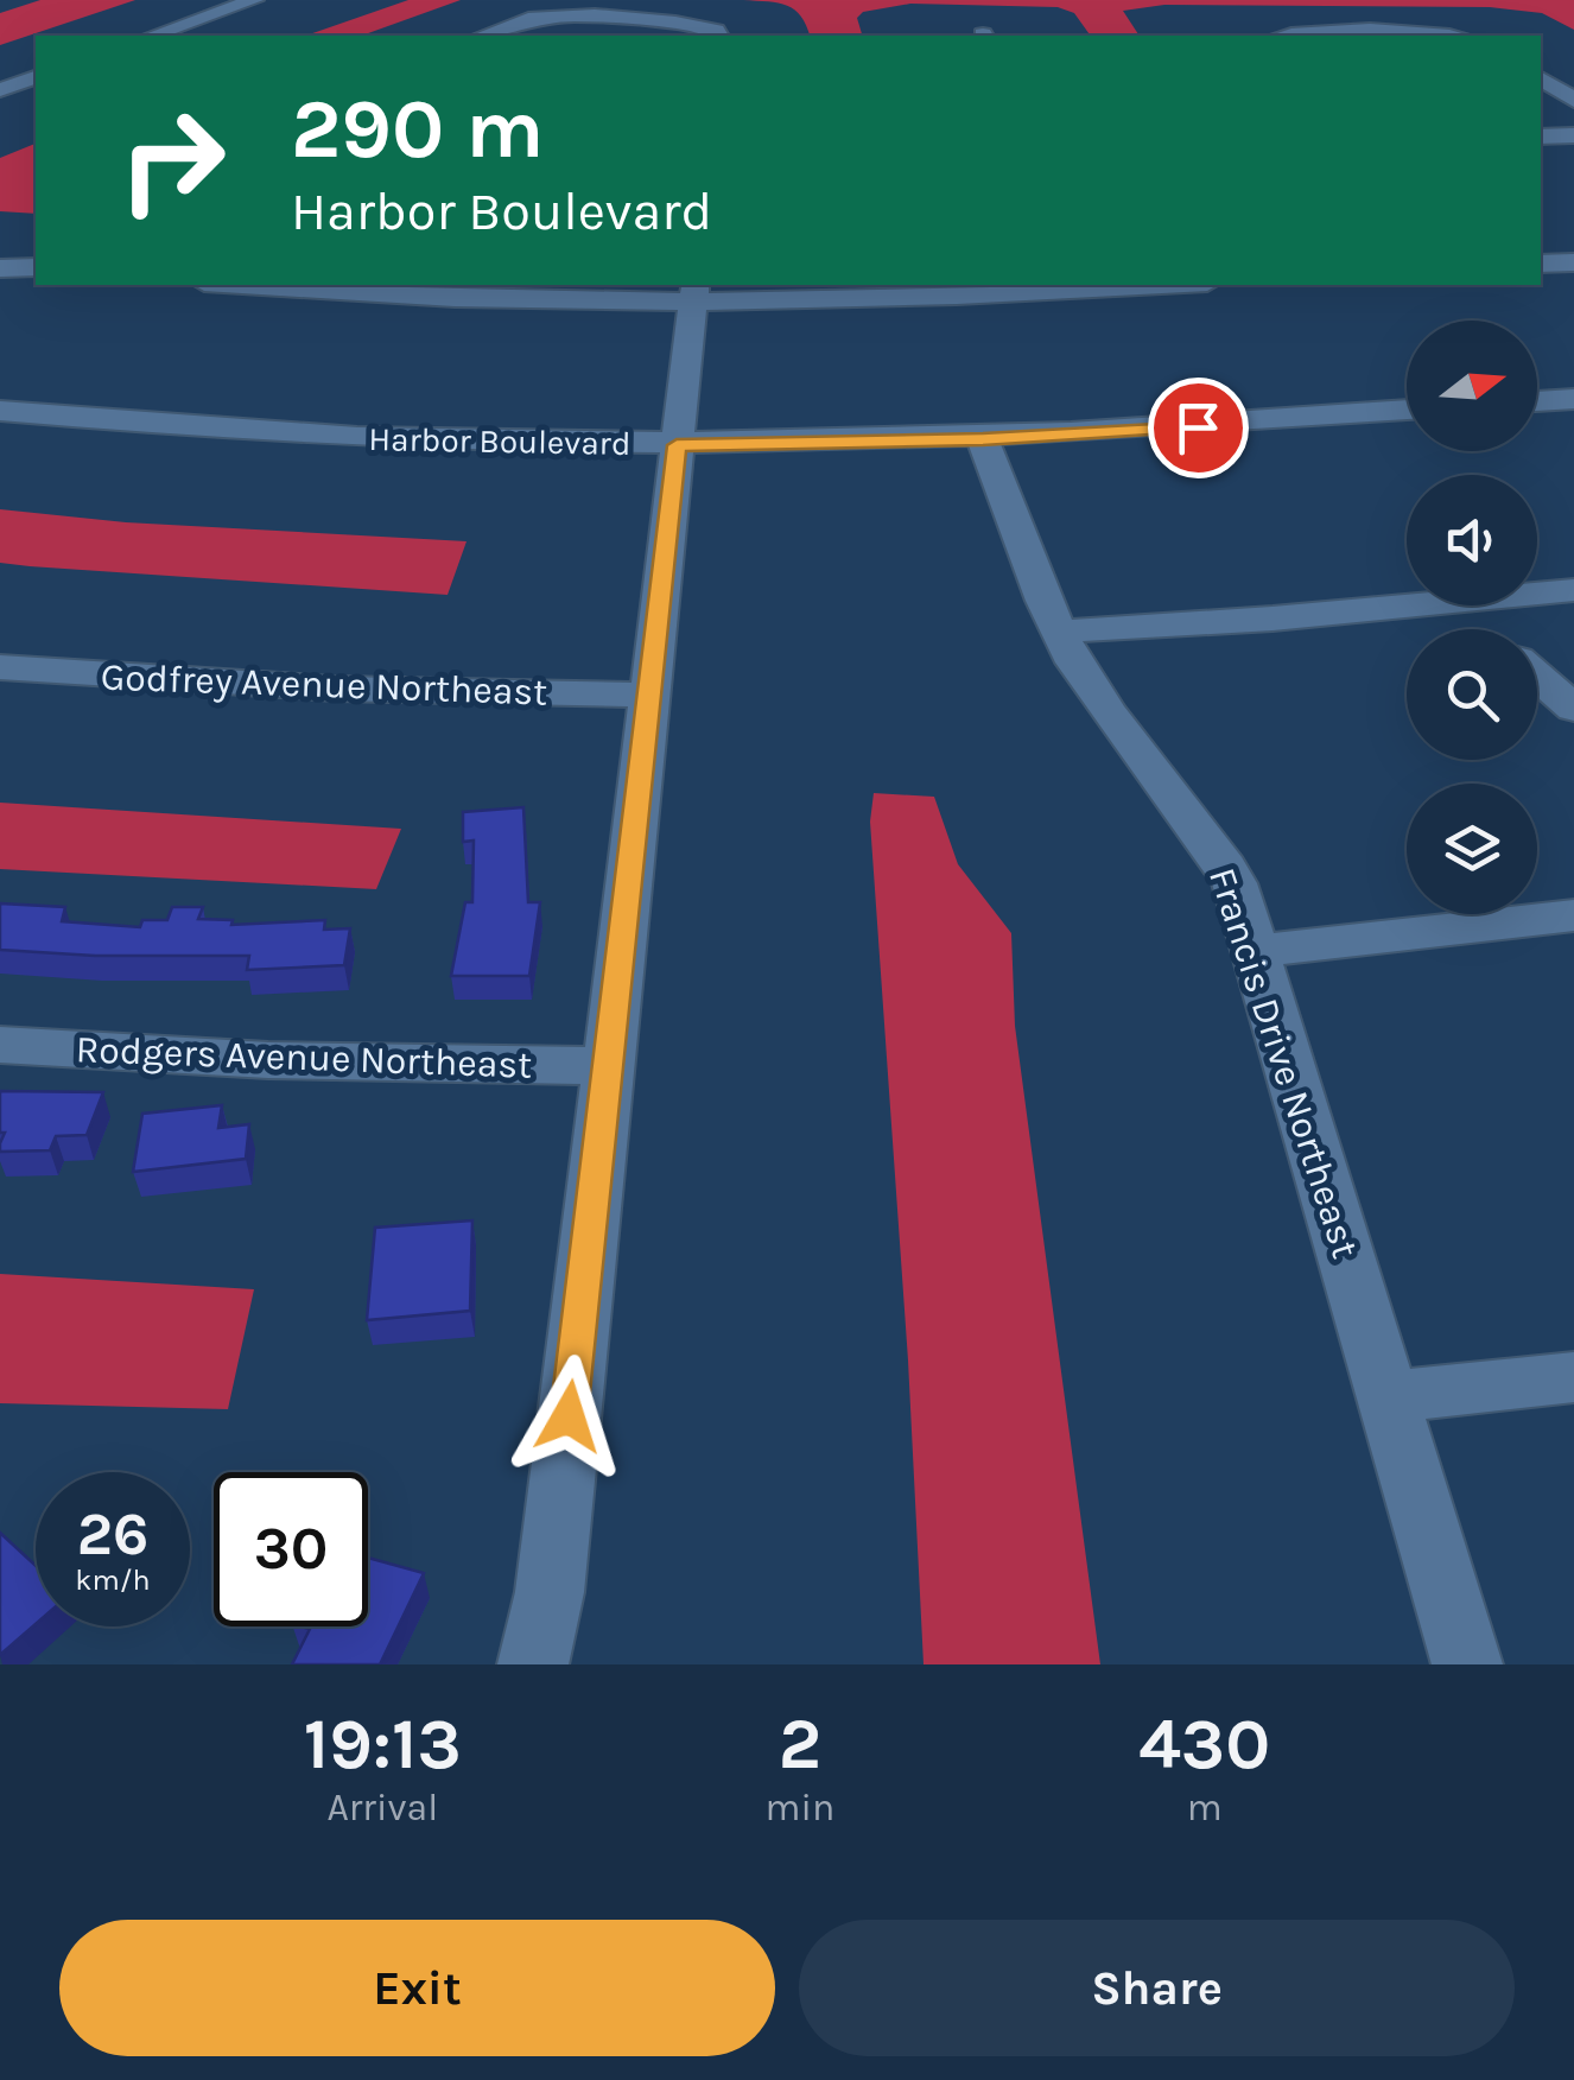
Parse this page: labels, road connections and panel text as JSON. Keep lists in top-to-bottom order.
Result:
{
  "streets": {
    "street": [
      "Harbor Boulevard",
      "Godfrey Avenue Northeast",
      "Rodgers Avenue Northeast",
      "Francis Drive Northeast"
    ]
  },
  "crossings": [
    ["Harbor Boulevard", "Francis Drive Northeast"]
  ],
  "north": "right",
  "page": {
    "turn": ["290 m", "Harbor Boulevard"],
    "speed": "26 km/h",
    "limit": "30",
    "eta": [
      "19:13",
      "Arrival",
      "2",
      "min",
      "430",
      "m"
    ],
    "buttons": ["Exit", "Share"]
  }
}
